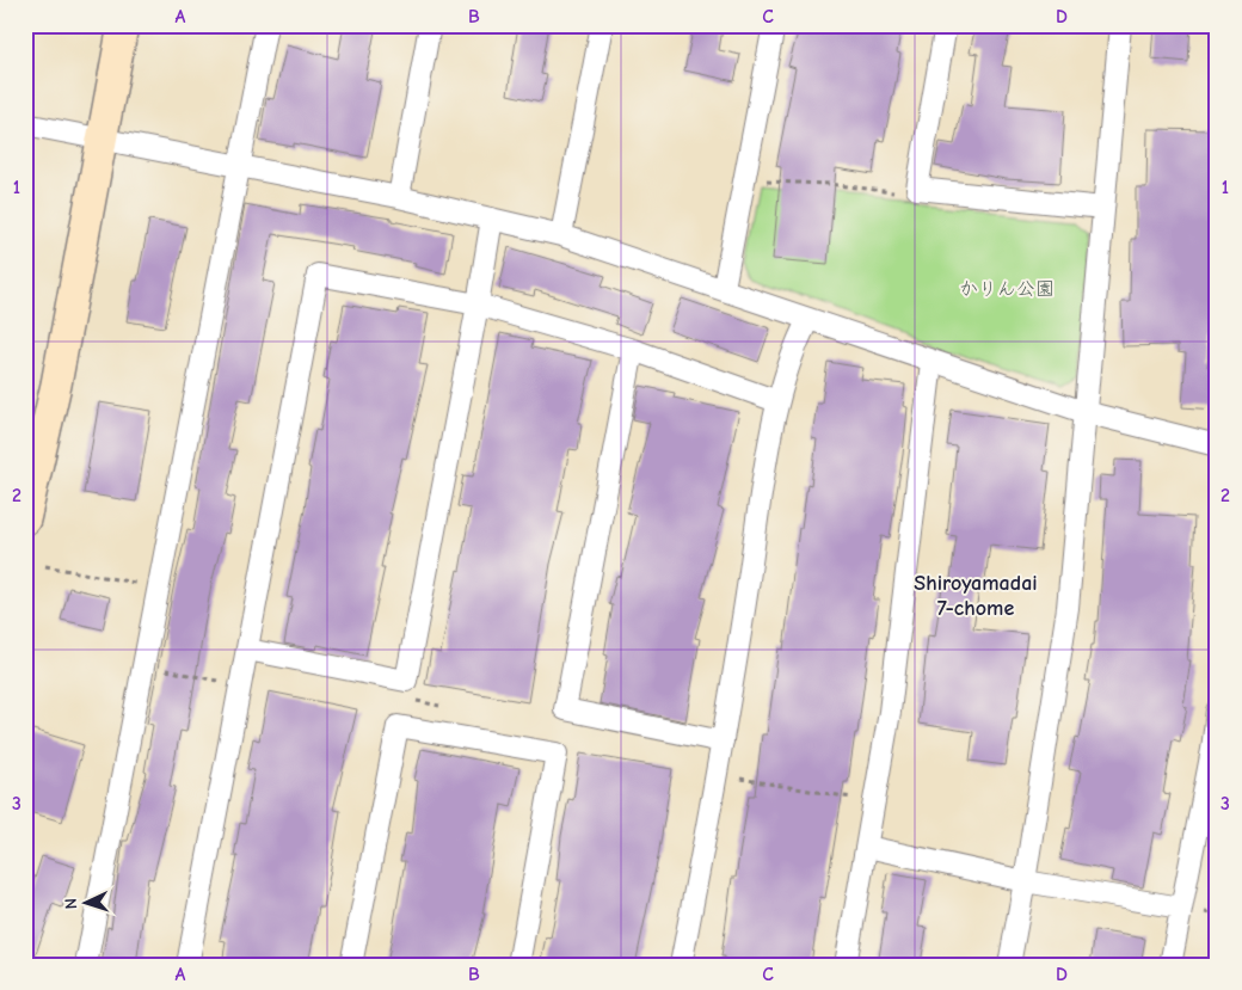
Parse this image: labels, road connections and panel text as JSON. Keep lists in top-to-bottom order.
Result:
{
  "districts": ["Shiroyamadai 7-chome"],
  "parks": ["かりん公園"],
  "north": "left",
  "grid": {
    "columns": [
      "A",
      "B",
      "C",
      "D"
    ],
    "rows": ["1", "2", "3"]
  }
}
